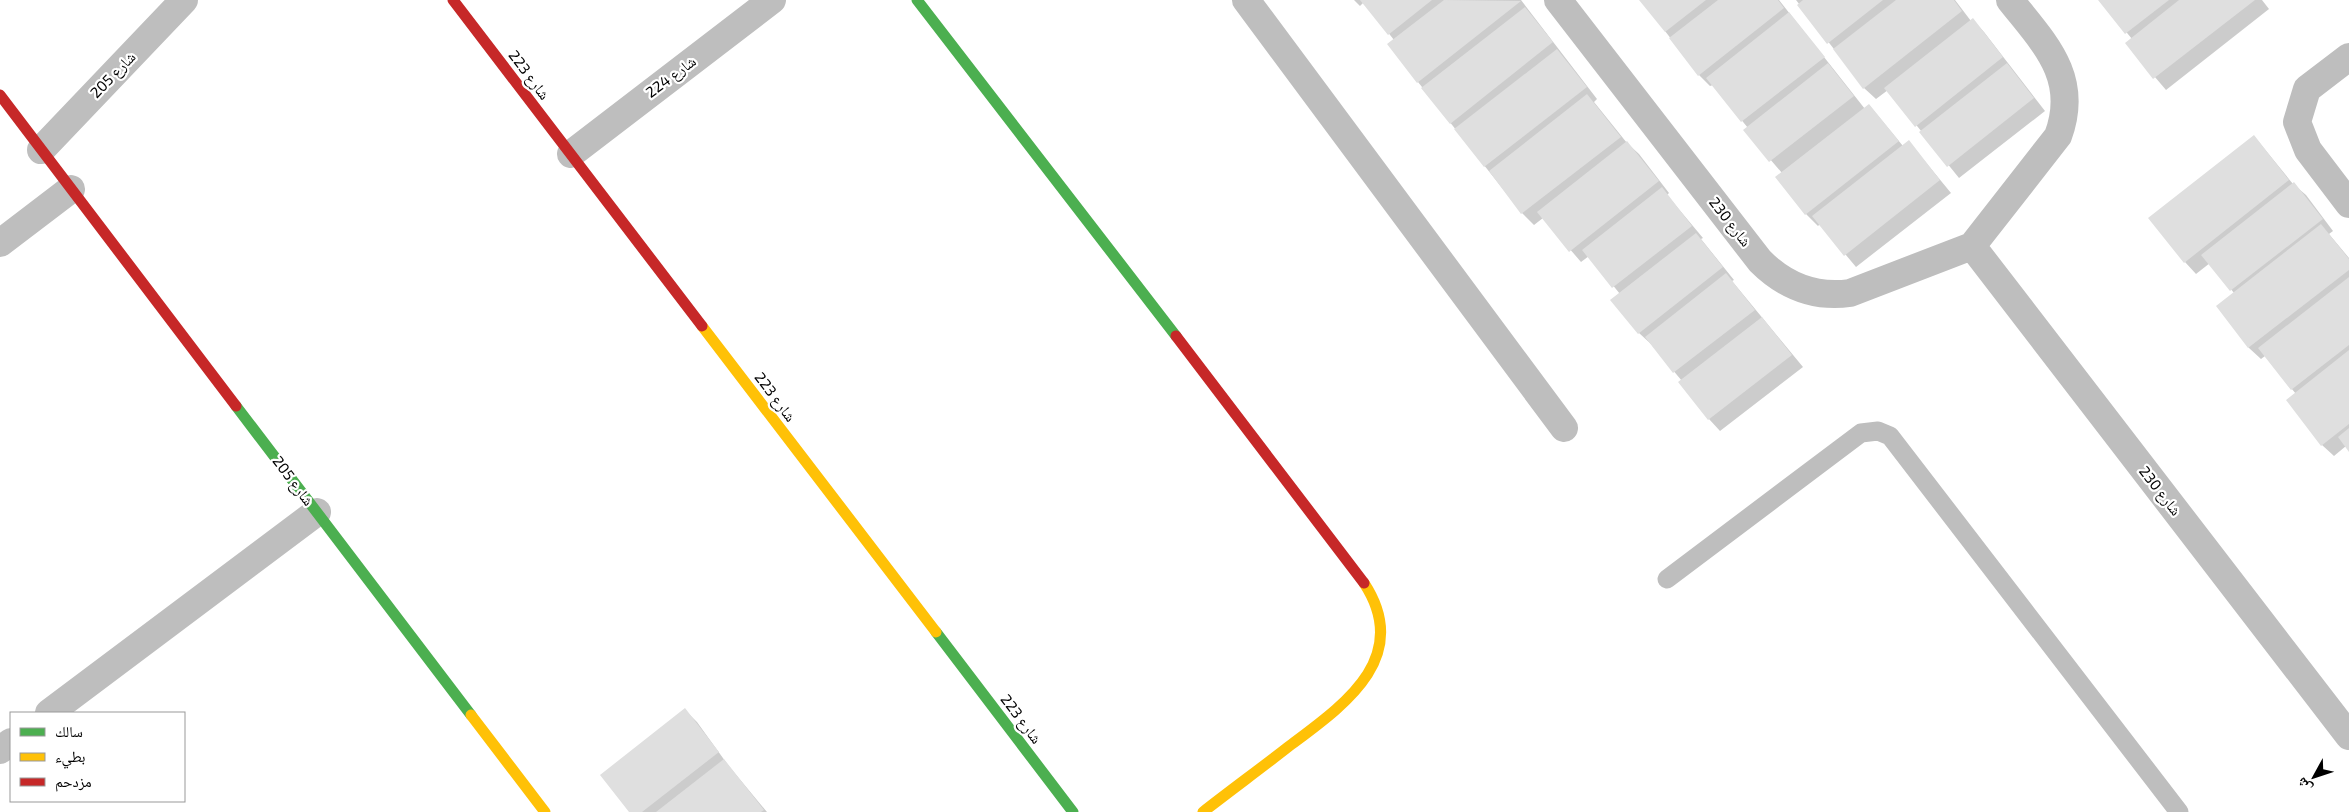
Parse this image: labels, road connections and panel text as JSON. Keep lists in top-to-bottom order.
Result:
{
  "streets": {
    "street": [
      "شارع 205",
      "شارع 223",
      "شارع 224",
      "شارع 230"
    ]
  },
  "crossings": [
    ["شارع 223", "شارع 224"]
  ],
  "legend": ["سالك", "بطيء", "مزدحم"],
  "north": "bottom left"
}
